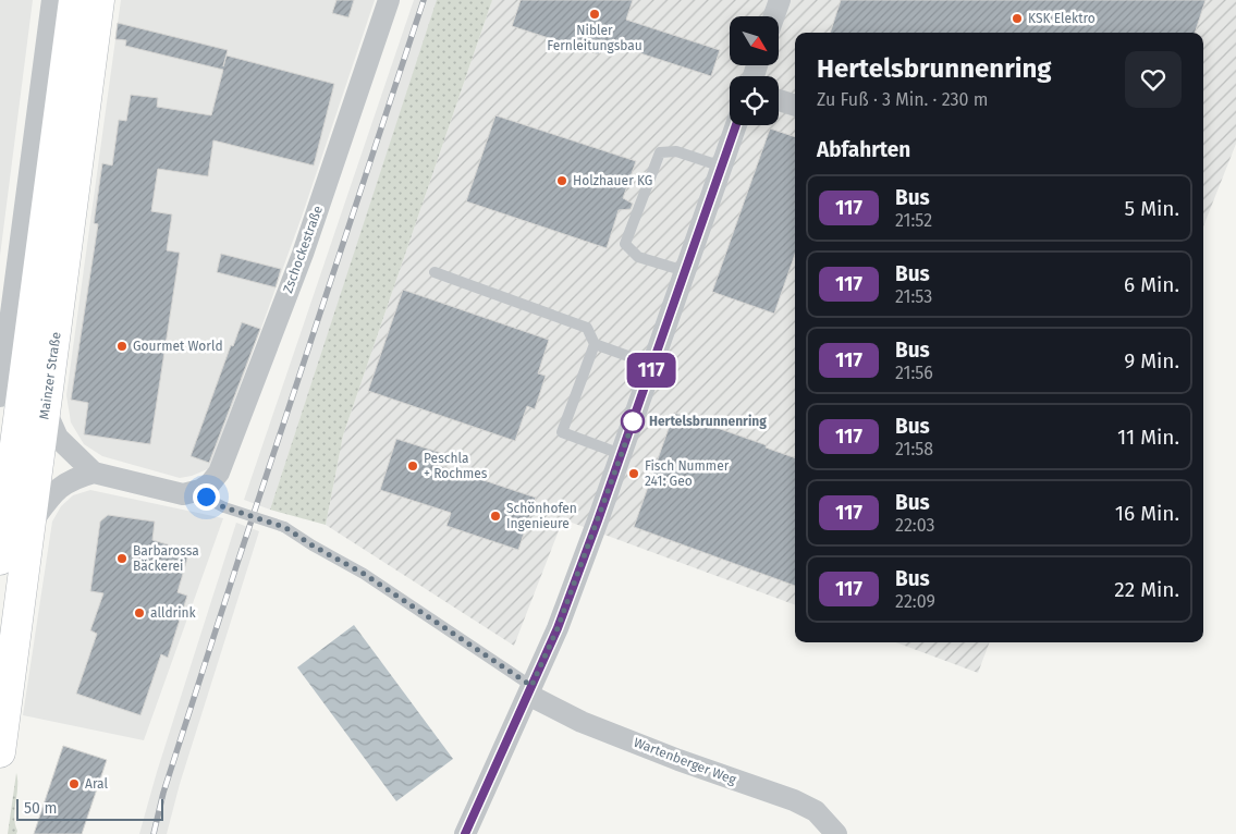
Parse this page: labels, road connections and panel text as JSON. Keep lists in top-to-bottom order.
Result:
{
  "streets": {
    "main road": ["Mainzer Straße"],
    "street": ["Zschockestraße", "Wartenberger Weg"]
  },
  "crossings": [
    ["Zschockestraße", "Wartenberger Weg"]
  ],
  "places": [
    "Nibler Fernleitungsbau",
    "KSK Elektro",
    "Holzhauer KG",
    "Gourmet World",
    "Hertelsbrunnenring",
    "Peschla + Rochmes",
    "Fisch Nummer 241: Geo",
    "Schönhofen Ingenieure",
    "Barbarossa Bäckerei",
    "alldrink",
    "Aral"
  ],
  "lines": ["bus line 117"],
  "scale_bar": "50 m",
  "north": "bottom right",
  "page": {
    "on_map": "117",
    "heading": [
      ["Hertelsbrunnenring", "Zu Fuß · 3 Min. · 230 m"],
      "Abfahrten"
    ],
    "list": [
      {
        "mark": "117",
        "name": "Bus",
        "note": "21:52",
        "value": "5 Min."
      },
      {
        "mark": "117",
        "name": "Bus",
        "note": "21:53",
        "value": "6 Min."
      },
      {
        "mark": "117",
        "name": "Bus",
        "note": "21:56",
        "value": "9 Min."
      },
      {
        "mark": "117",
        "name": "Bus",
        "note": "21:58",
        "value": "11 Min."
      },
      {
        "mark": "117",
        "name": "Bus",
        "note": "22:03",
        "value": "16 Min."
      },
      {
        "mark": "117",
        "name": "Bus",
        "note": "22:09",
        "value": "22 Min."
      }
    ],
    "scale": "50 m"
  }
}
